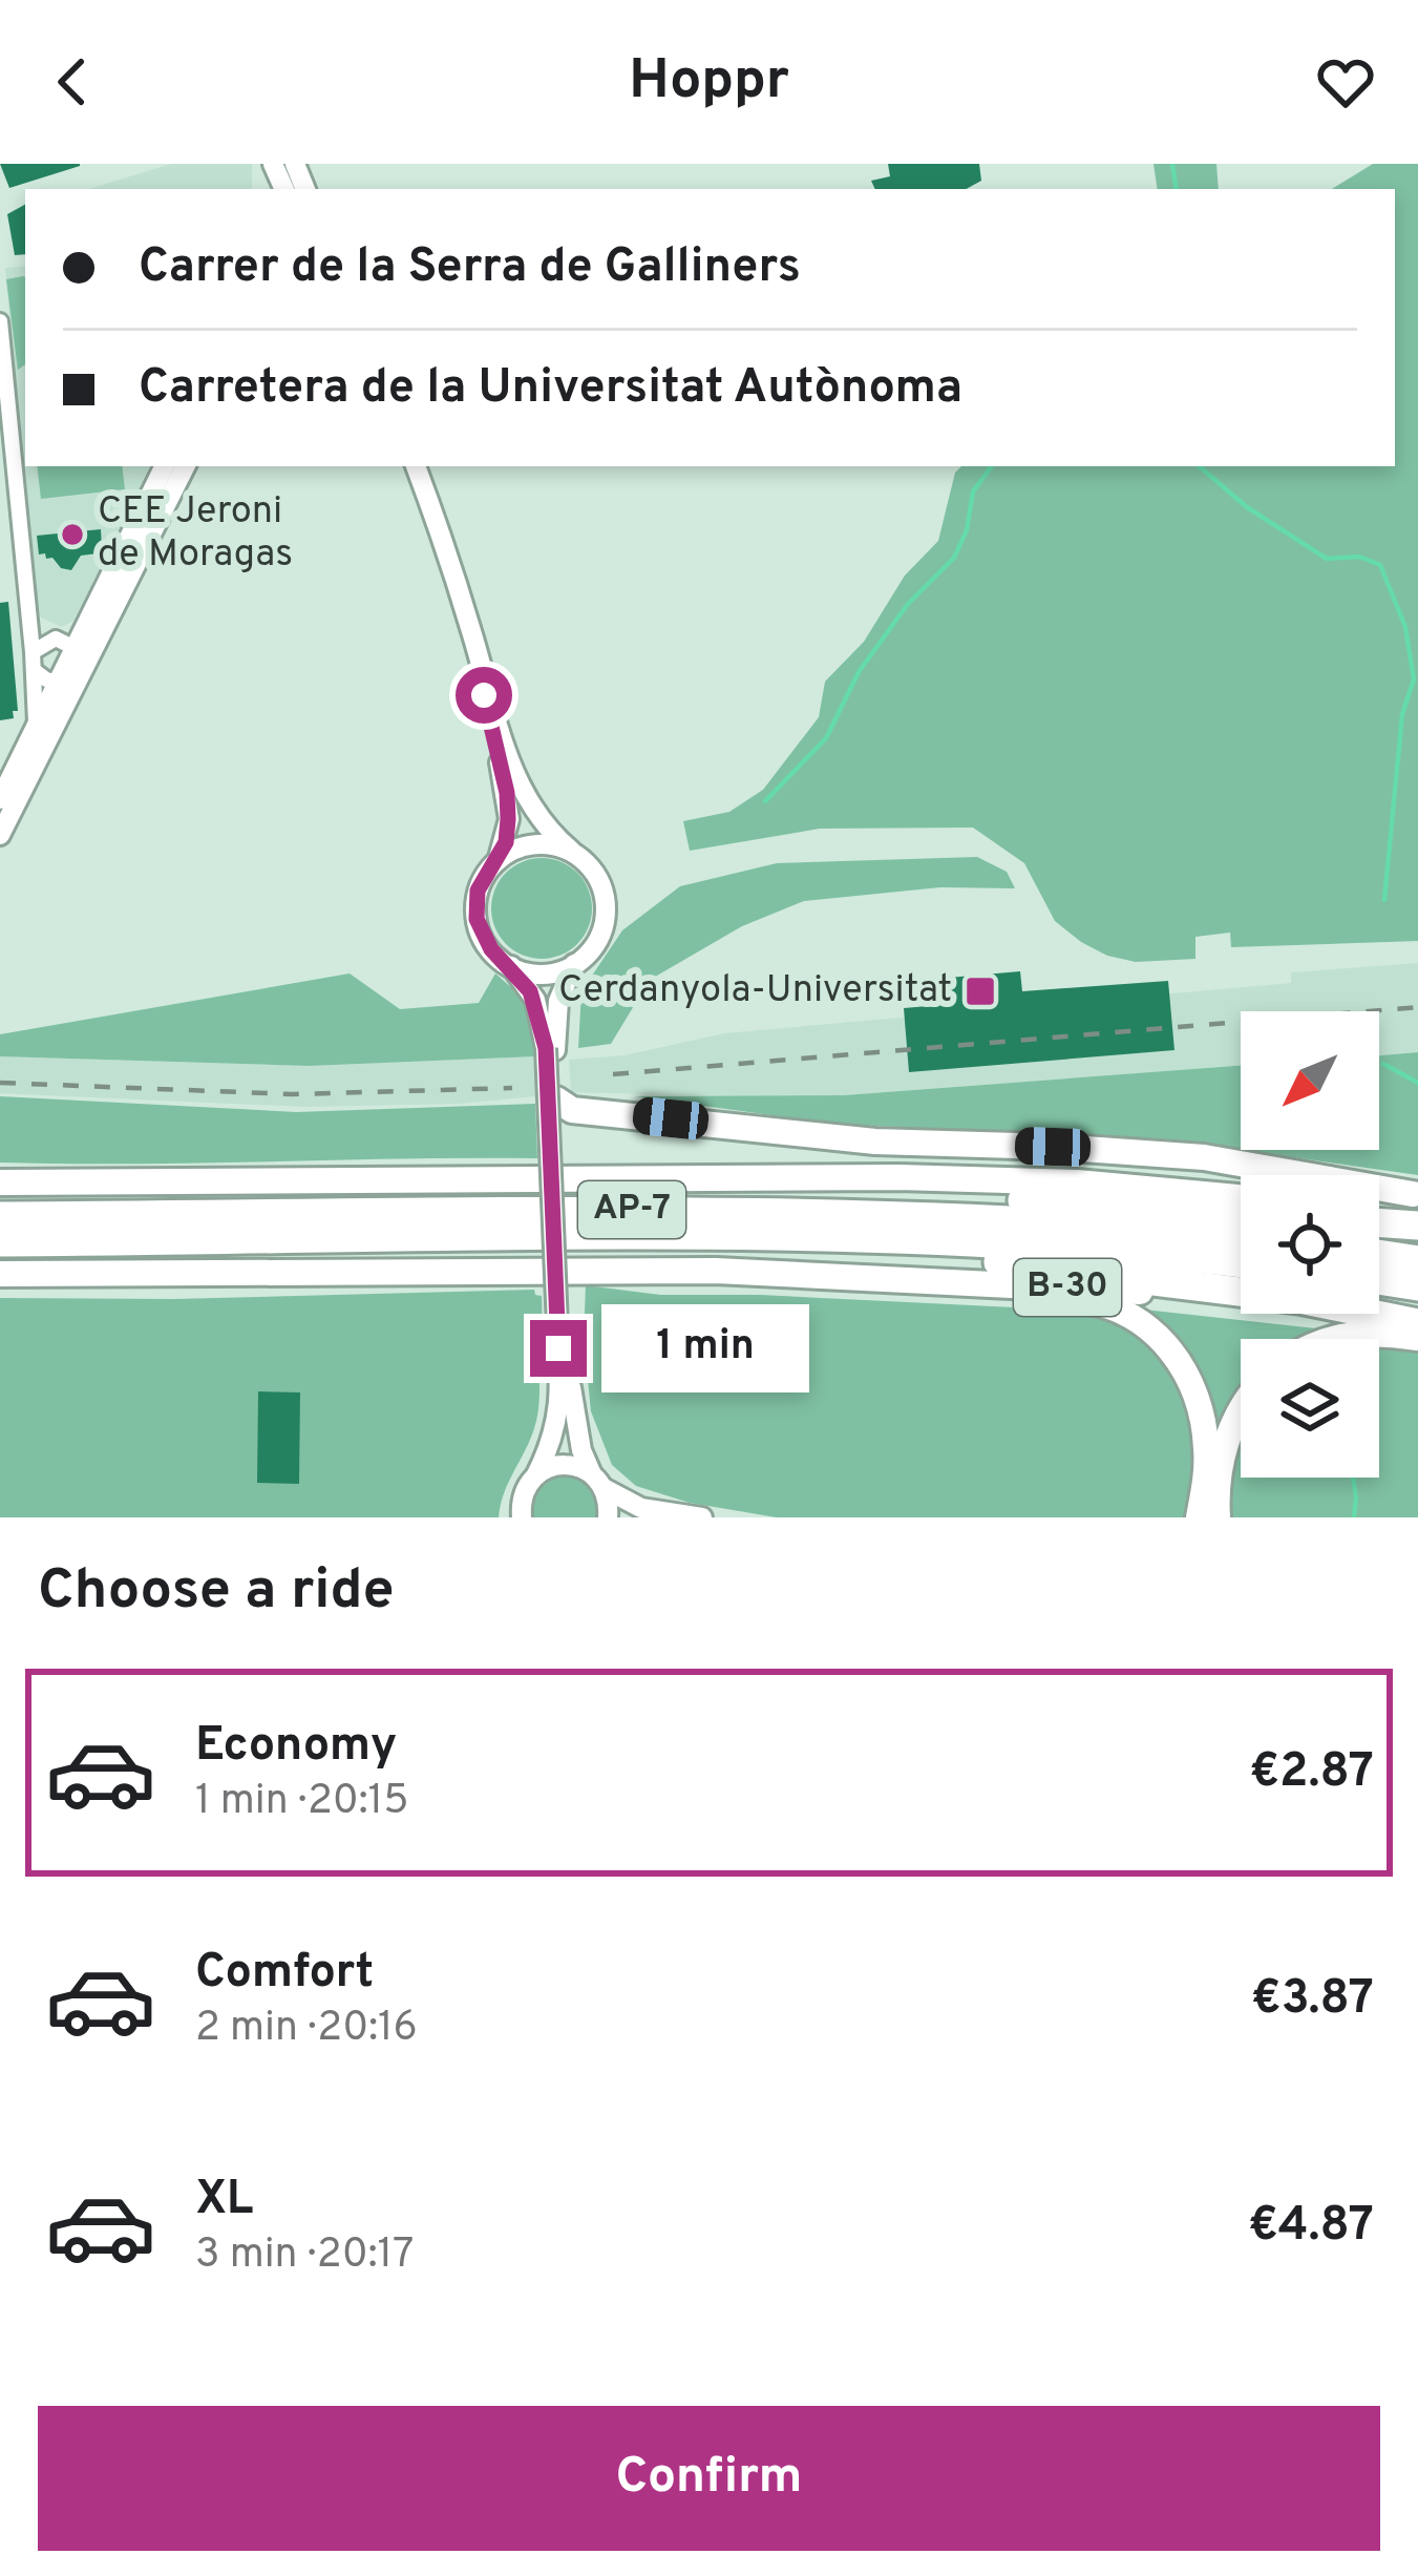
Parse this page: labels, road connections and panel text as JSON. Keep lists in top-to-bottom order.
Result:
{
  "streets": {
    "highway": ["AP-7", "B-30"]
  },
  "places": {
    "other": ["CEE Jeroni de Moragas"],
    "transit": ["Cerdanyola-Universitat"]
  },
  "north": "bottom left",
  "page": {
    "header": "Hoppr",
    "banner": ["Carrer de la Serra de Galliners", "Carretera de la Universitat Autònoma"],
    "bubble": "1 min",
    "heading": "Choose a ride",
    "list": [
      {
        "name": "Economy",
        "note": "1 min · 20:15",
        "value": "€2.87"
      },
      {
        "name": "Comfort",
        "note": "2 min · 20:16",
        "value": "€3.87"
      },
      {
        "name": "XL",
        "note": "3 min · 20:17",
        "value": "€4.87"
      }
    ],
    "buttons": "Confirm"
  }
}
